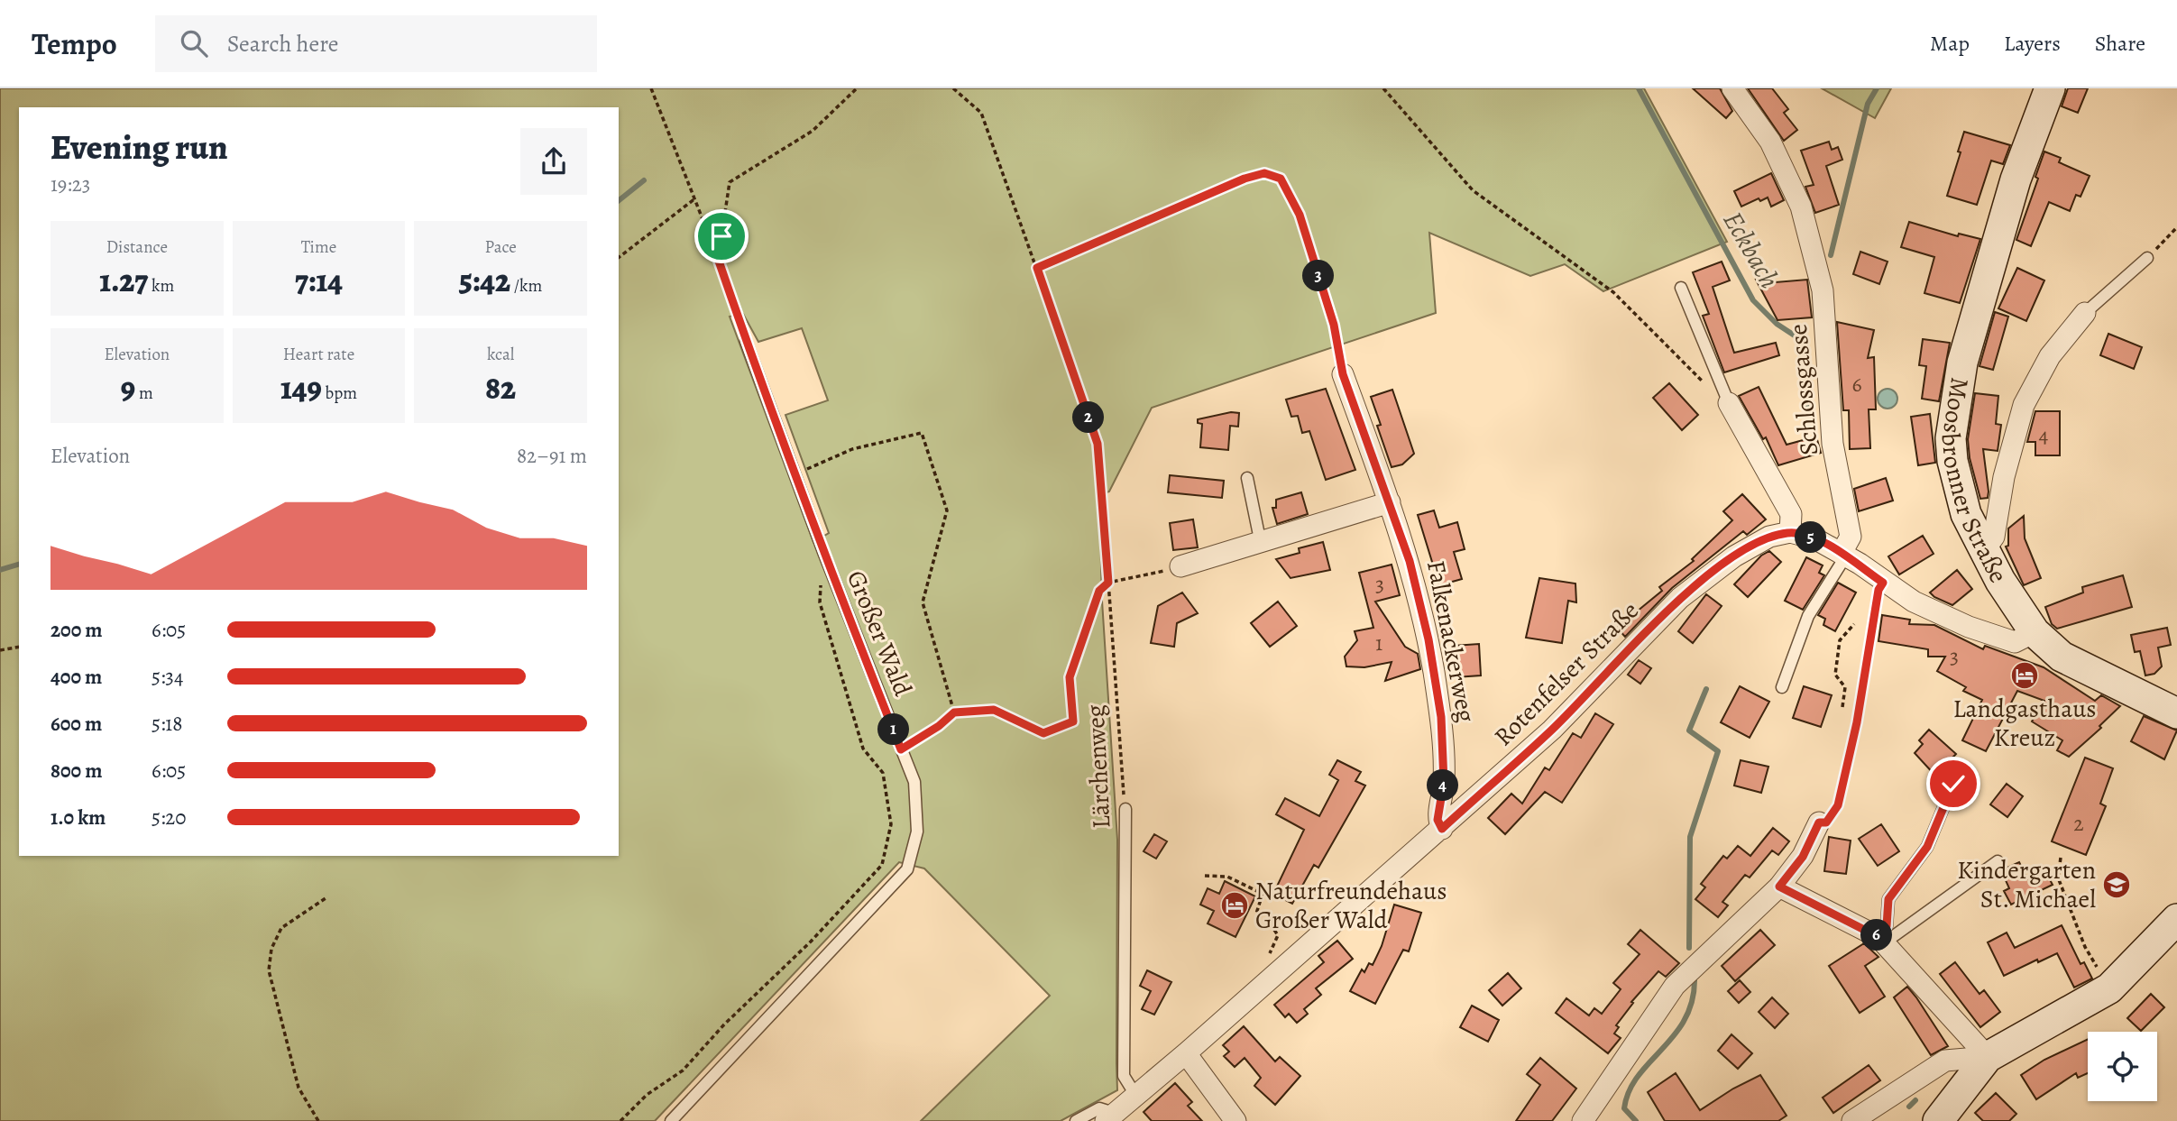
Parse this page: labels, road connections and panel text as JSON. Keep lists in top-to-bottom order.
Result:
{
  "streets": {
    "main road": ["Moosbronner Straße"],
    "street": ["Schlossgasse", "Falkenackerweg", "Rotenfelser Straße"],
    "lane": ["Großer Wald", "Lärchenweg"]
  },
  "crossings": [
    ["Falkenackerweg", "Rotenfelser Straße"],
    ["Rotenfelser Straße", "Lärchenweg"]
  ],
  "water": ["Eckbach"],
  "places": {
    "hotel": ["Landgasthaus Kreuz", "Naturfreundehaus Großer Wald"],
    "school or university": ["Kindergarten St. Michael"]
  },
  "house_numbers": [
    "6",
    "4",
    "3",
    "1",
    "3",
    "2"
  ],
  "page": {
    "header": "Tempo",
    "search": "Search here",
    "nav": ["Map", "Layers", "Share"],
    "heading": ["Evening run", "19:23"],
    "stats": [
      ["Distance", "1.27 km"],
      ["Time", "7:14"],
      ["Pace", "5:42 /km"],
      ["Elevation", "9 m"],
      ["Heart rate", "149 bpm"],
      ["kcal", "82"]
    ],
    "pins": [
      "3",
      "2",
      "5",
      "1",
      "4",
      "6"
    ],
    "chart": ["Elevation", "82–91 m"],
    "list": [
      {
        "name": "200 m",
        "note": "6:05"
      },
      {
        "name": "400 m",
        "note": "5:34"
      },
      {
        "name": "600 m",
        "note": "5:18"
      },
      {
        "name": "800 m",
        "note": "6:05"
      },
      {
        "name": "1.0 km",
        "note": "5:20"
      }
    ]
  }
}
